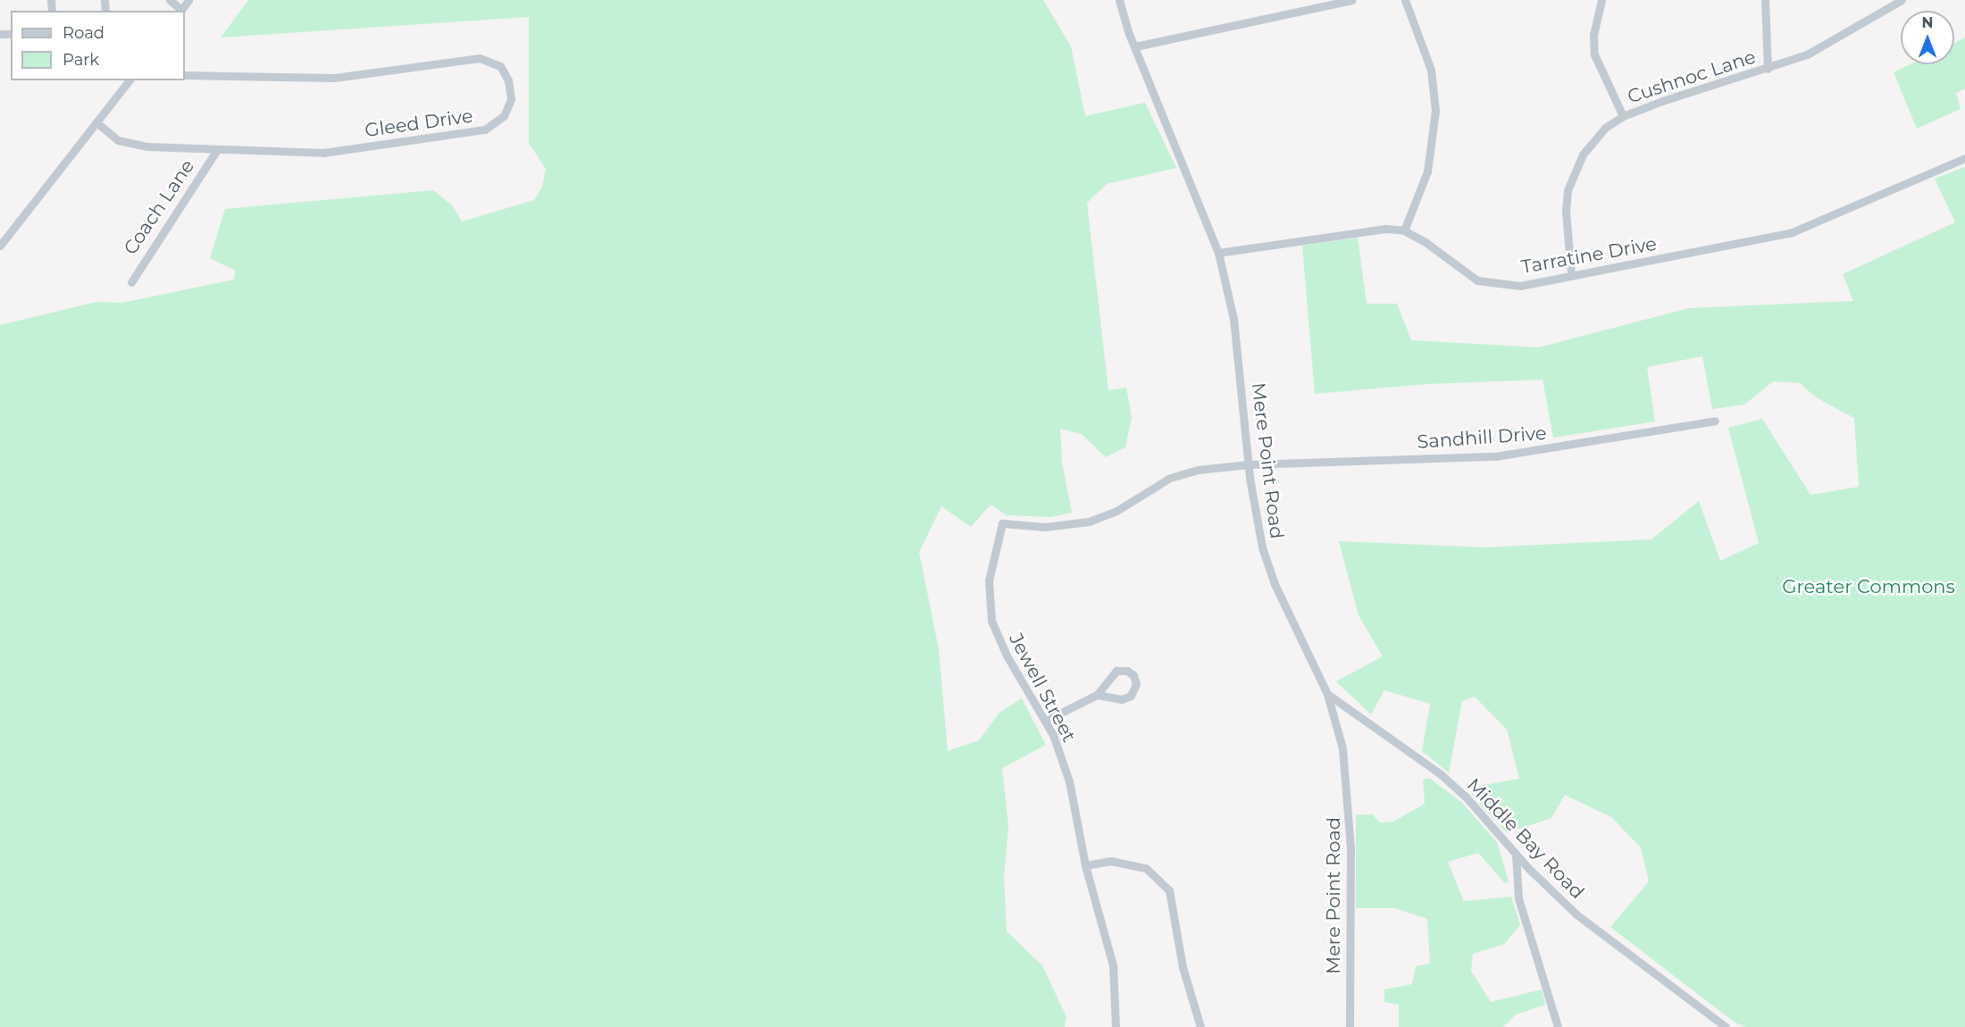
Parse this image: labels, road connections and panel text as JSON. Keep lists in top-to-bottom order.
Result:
{
  "streets": {
    "street": [
      "Cushnoc Lane",
      "Gleed Drive",
      "Coach Lane",
      "Tarratine Drive",
      "Sandhill Drive",
      "Mere Point Road",
      "Jewell Street",
      "Middle Bay Road"
    ]
  },
  "crossings": [
    ["Cushnoc Lane", "Tarratine Drive"],
    ["Gleed Drive", "Coach Lane"],
    ["Tarratine Drive", "Mere Point Road"],
    ["Sandhill Drive", "Mere Point Road"],
    ["Sandhill Drive", "Jewell Street"],
    ["Mere Point Road", "Middle Bay Road"]
  ],
  "parks": ["Greater Commons"],
  "legend": ["Road", "Park"],
  "north": "top"
}
